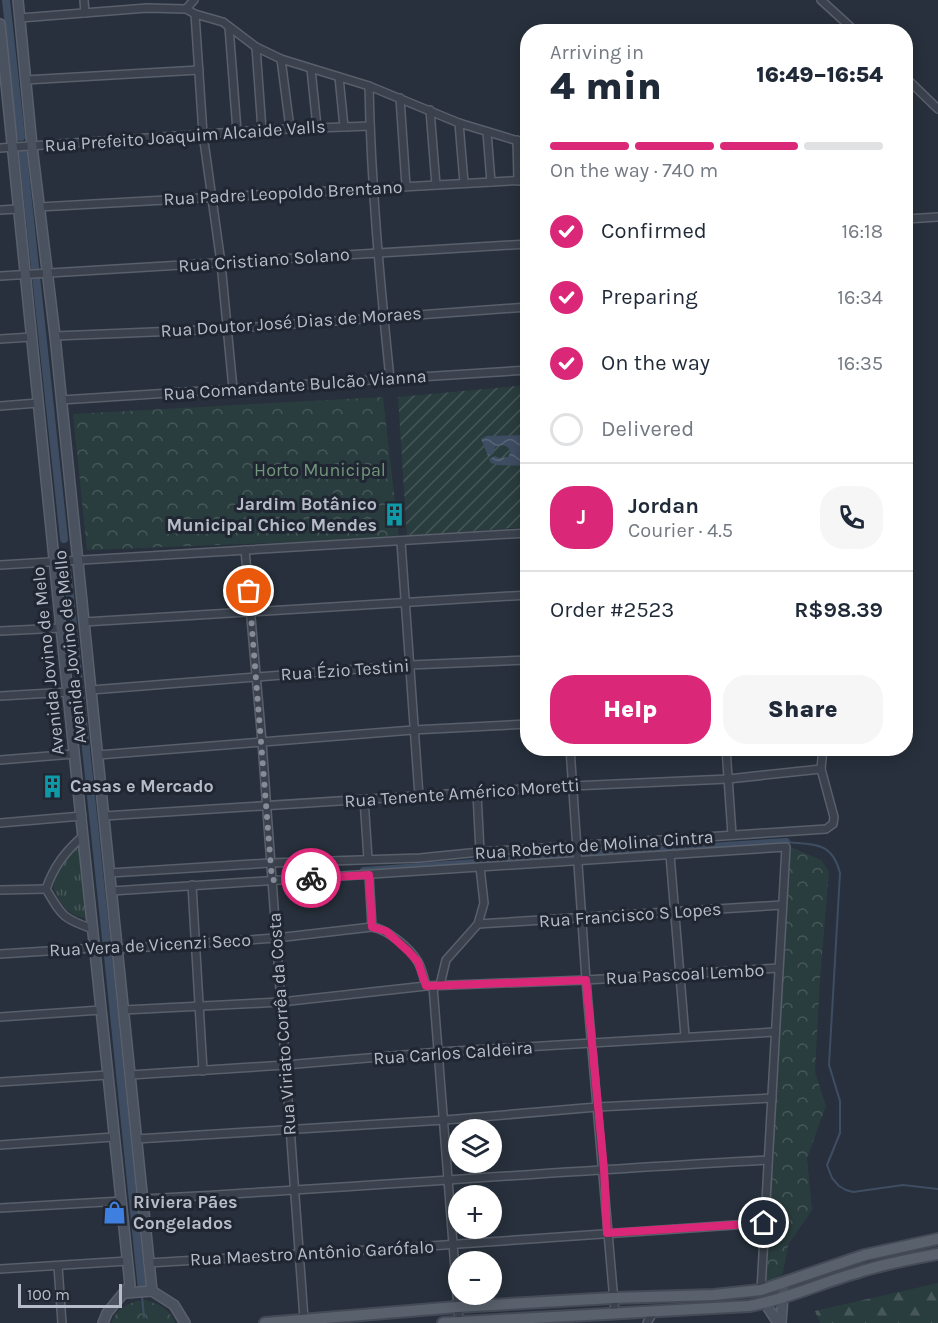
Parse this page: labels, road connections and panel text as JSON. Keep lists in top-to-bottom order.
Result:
{
  "streets": {
    "main road": ["Avenida Jovino de Mello", "Avenida Jovino de Melo"],
    "street": [
      "Rua Prefeito Joaquim Alcaide Valls",
      "Rua Padre Leopoldo Brentano",
      "Rua Cristiano Solano",
      "Rua Doutor José Dias de Moraes",
      "Rua Comandante Bulcão Vianna",
      "Rua Ézio Testini",
      "Rua Tenente Américo Moretti",
      "Rua Roberto de Molina Cintra",
      "Rua Francisco S Lopes",
      "Rua Vera de Vicenzi Seco",
      "Rua Pascoal Lembo",
      "Rua Viriato Corrêa da Costa",
      "Rua Carlos Caldeira",
      "Rua Maestro Antônio Garófalo"
    ]
  },
  "crossings": [
    ["Rua Prefeito Joaquim Alcaide Valls", "Avenida Jovino de Mello"],
    ["Rua Prefeito Joaquim Alcaide Valls", "Avenida Jovino de Melo"],
    ["Rua Padre Leopoldo Brentano", "Avenida Jovino de Mello"],
    ["Rua Cristiano Solano", "Avenida Jovino de Mello"],
    ["Rua Cristiano Solano", "Avenida Jovino de Melo"],
    ["Rua Doutor José Dias de Moraes", "Avenida Jovino de Mello"],
    ["Rua Comandante Bulcão Vianna", "Avenida Jovino de Mello"],
    ["Avenida Jovino de Mello", "Rua Ézio Testini"],
    ["Avenida Jovino de Mello", "Rua Tenente Américo Moretti"],
    ["Avenida Jovino de Mello", "Rua Roberto de Molina Cintra"],
    ["Avenida Jovino de Mello", "Rua Vera de Vicenzi Seco"],
    ["Avenida Jovino de Mello", "Rua Pascoal Lembo"],
    ["Avenida Jovino de Mello", "Rua Carlos Caldeira"],
    ["Avenida Jovino de Mello", "Rua Maestro Antônio Garófalo"],
    ["Avenida Jovino de Melo", "Rua Vera de Vicenzi Seco"],
    ["Rua Ézio Testini", "Rua Viriato Corrêa da Costa"],
    ["Rua Tenente Américo Moretti", "Rua Roberto de Molina Cintra"],
    ["Rua Tenente Américo Moretti", "Rua Viriato Corrêa da Costa"],
    ["Rua Roberto de Molina Cintra", "Rua Francisco S Lopes"],
    ["Rua Roberto de Molina Cintra", "Rua Viriato Corrêa da Costa"],
    ["Rua Vera de Vicenzi Seco", "Rua Viriato Corrêa da Costa"],
    ["Rua Pascoal Lembo", "Rua Viriato Corrêa da Costa"],
    ["Rua Viriato Corrêa da Costa", "Rua Carlos Caldeira"],
    ["Rua Viriato Corrêa da Costa", "Rua Maestro Antônio Garófalo"]
  ],
  "parks": ["Horto Municipal"],
  "places": {
    "building": ["Jardim Botânico Municipal Chico Mendes", "Casas e Mercado"],
    "shop": ["Riviera Pães Congelados"]
  },
  "scale_bar": "100 m",
  "page": {
    "heading": ["4 min", "Arriving in", "16:49–16:54"],
    "panel": [
      "Jordan",
      "Courier · 4.5",
      "Order #2523",
      "R$98.39"
    ],
    "bar": "On the way · 740 m",
    "list": [
      ["Confirmed", "16:18"],
      ["Preparing", "16:34"],
      ["On the way", "16:35"],
      "Delivered"
    ],
    "round": "J",
    "buttons": ["Help", "Share"],
    "map_buttons": ["+", "−"],
    "scale": "100 m"
  }
}
